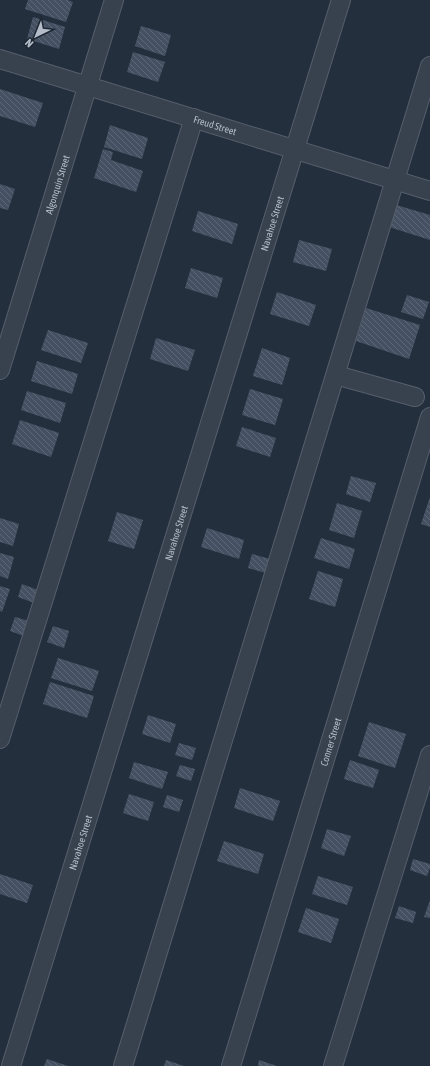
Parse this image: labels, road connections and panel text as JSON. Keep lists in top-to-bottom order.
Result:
{
  "streets": {
    "street": [
      "Freud Street",
      "Algonquin Street",
      "Navahoe Street",
      "Conner Street"
    ]
  },
  "crossings": [
    ["Freud Street", "Algonquin Street"],
    ["Freud Street", "Navahoe Street"]
  ],
  "north": "bottom left"
}
